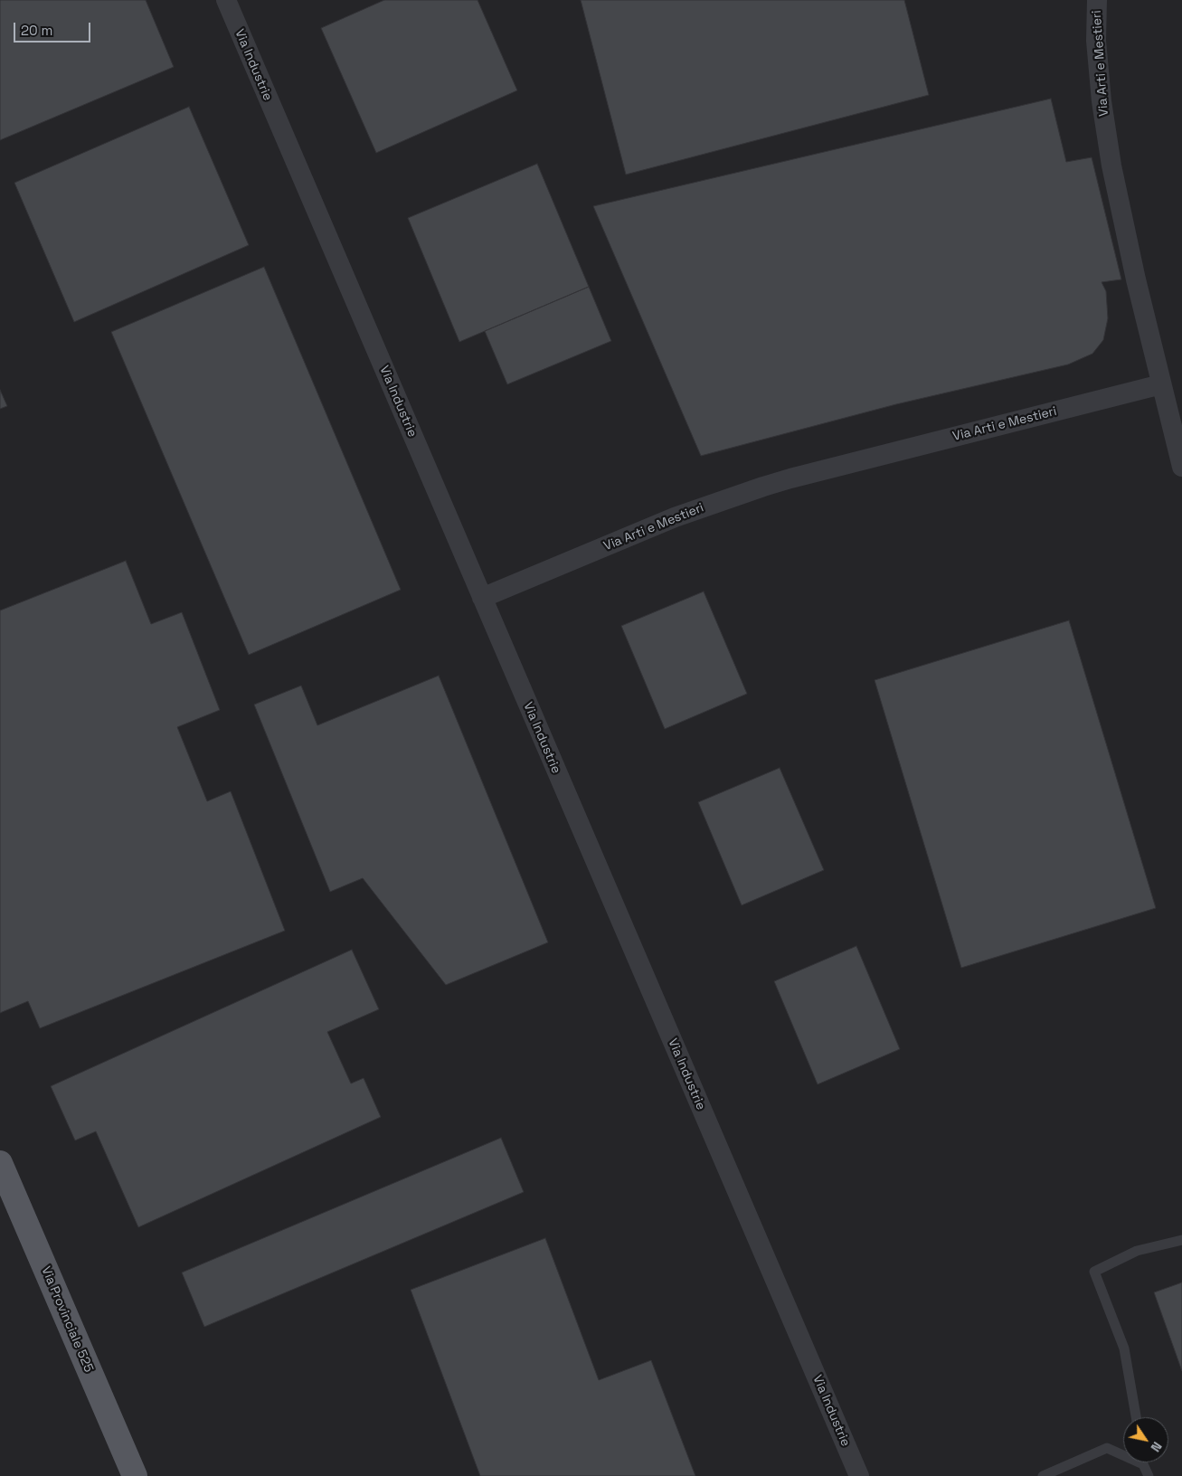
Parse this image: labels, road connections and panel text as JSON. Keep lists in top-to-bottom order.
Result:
{
  "streets": {
    "main road": ["Via Provinciale 525"],
    "street": ["Via Arti e Mestieri", "Via Industrie"]
  },
  "crossings": [
    ["Via Arti e Mestieri", "Via Industrie"]
  ],
  "scale_bar": "20 m",
  "north": "bottom right"
}
